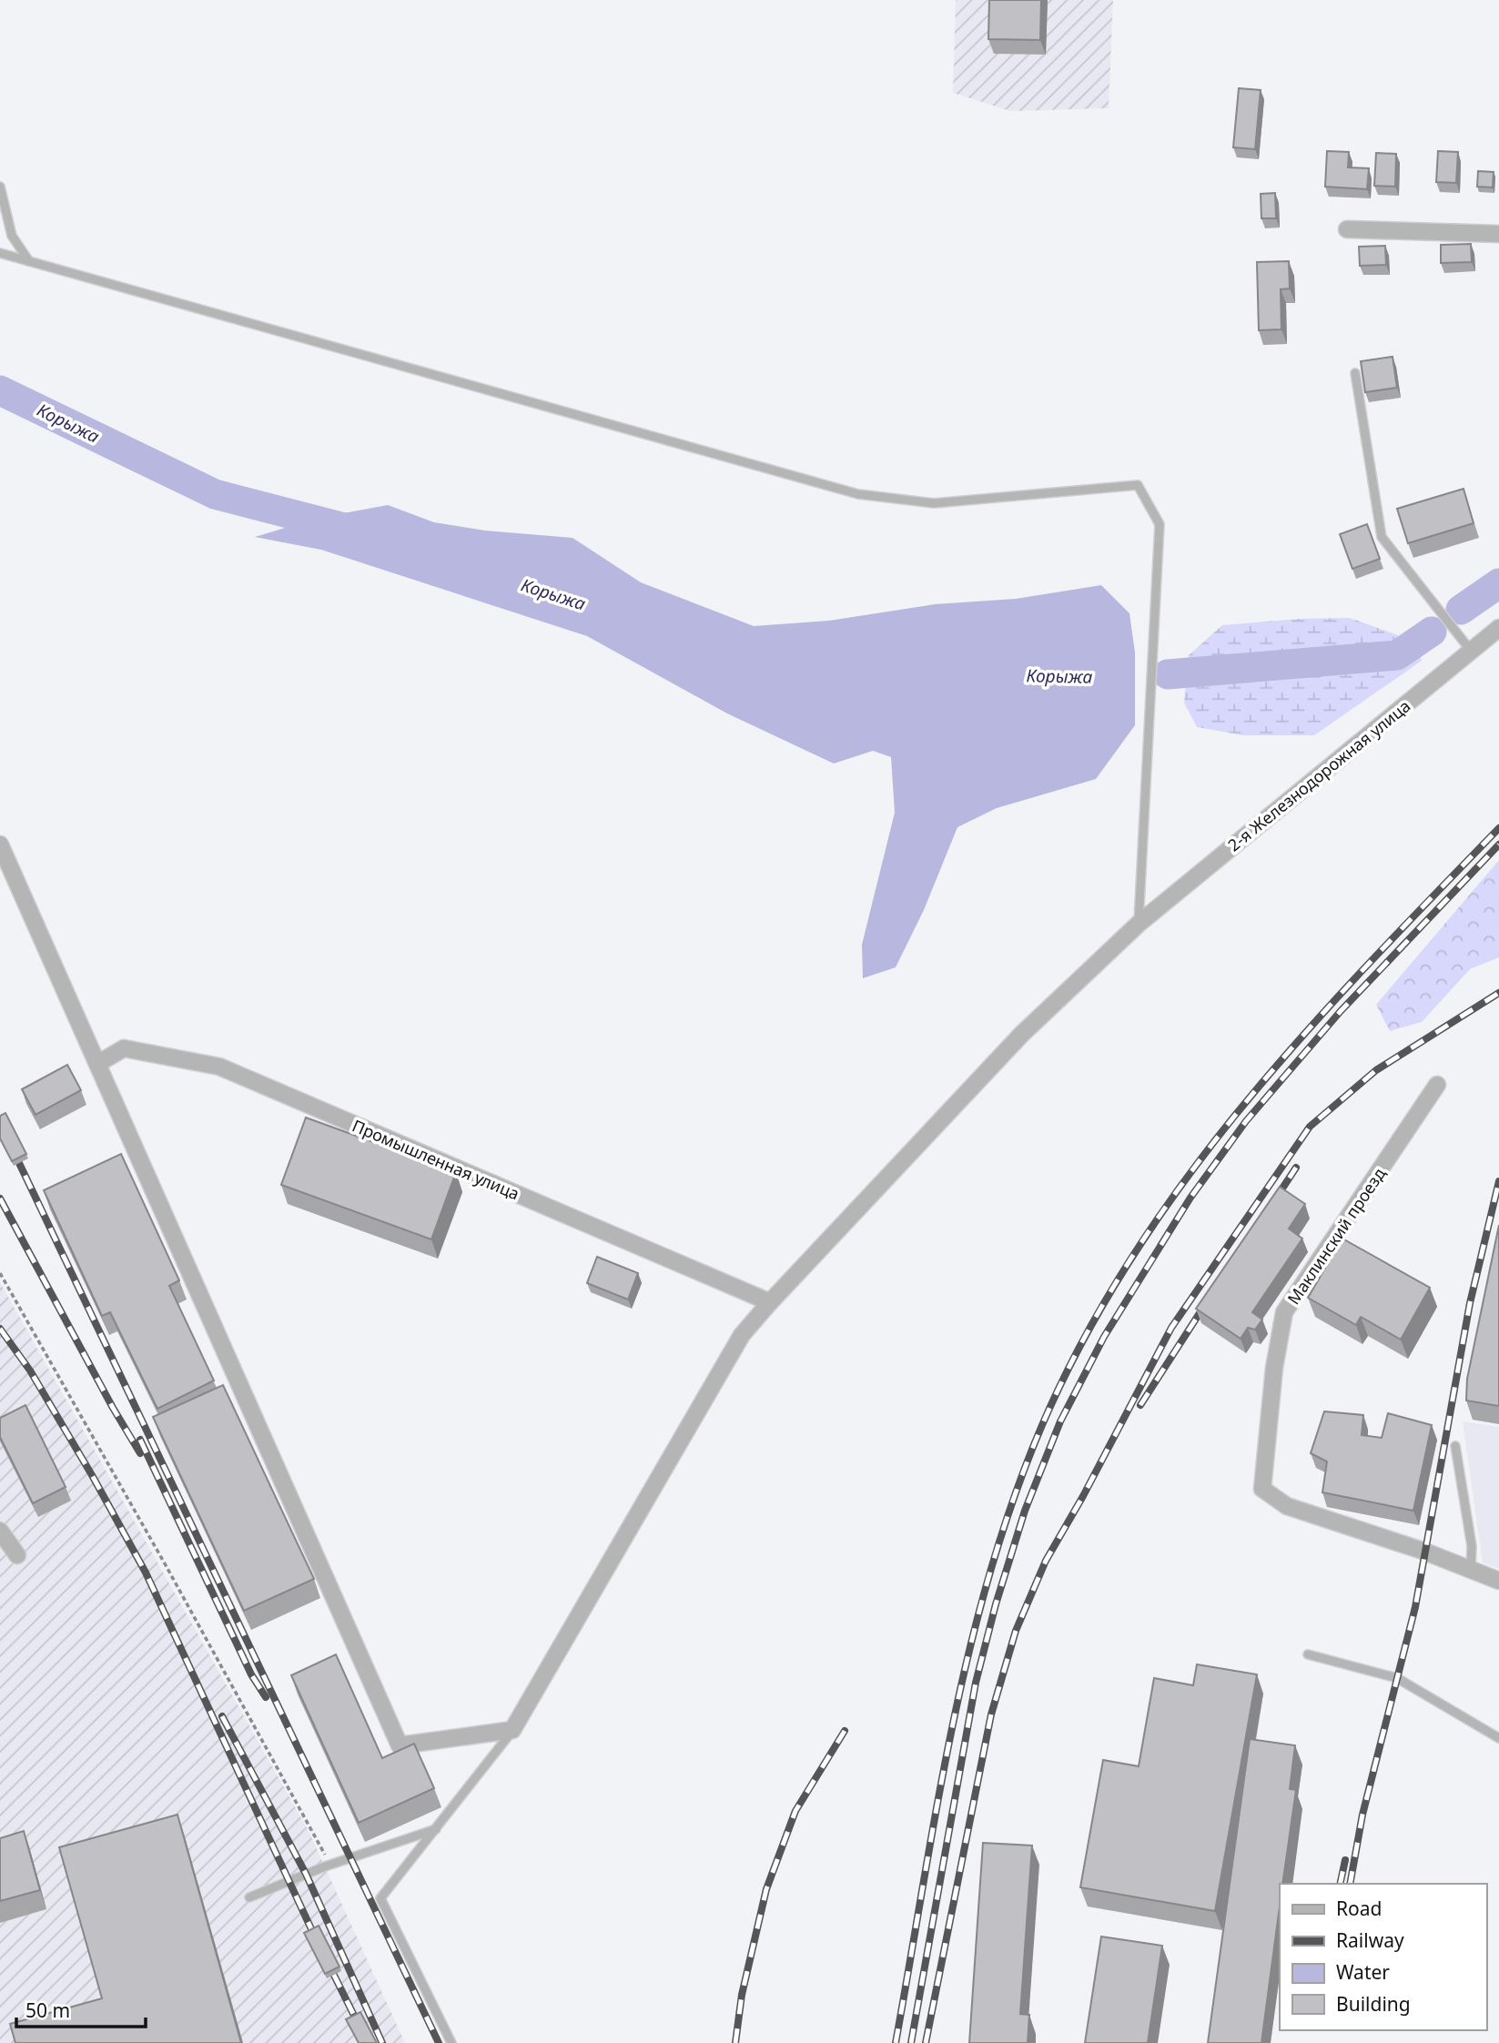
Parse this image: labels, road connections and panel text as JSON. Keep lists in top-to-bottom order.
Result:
{
  "streets": {
    "street": ["2-я Железнодорожная улица", "Промышленная улица", "Маклинский проезд"]
  },
  "crossings": [
    ["2-я Железнодорожная улица", "Промышленная улица"]
  ],
  "water": ["Корыжа"],
  "legend": [
    "Road",
    "Railway",
    "Water",
    "Building"
  ],
  "scale_bar": "50 m"
}
